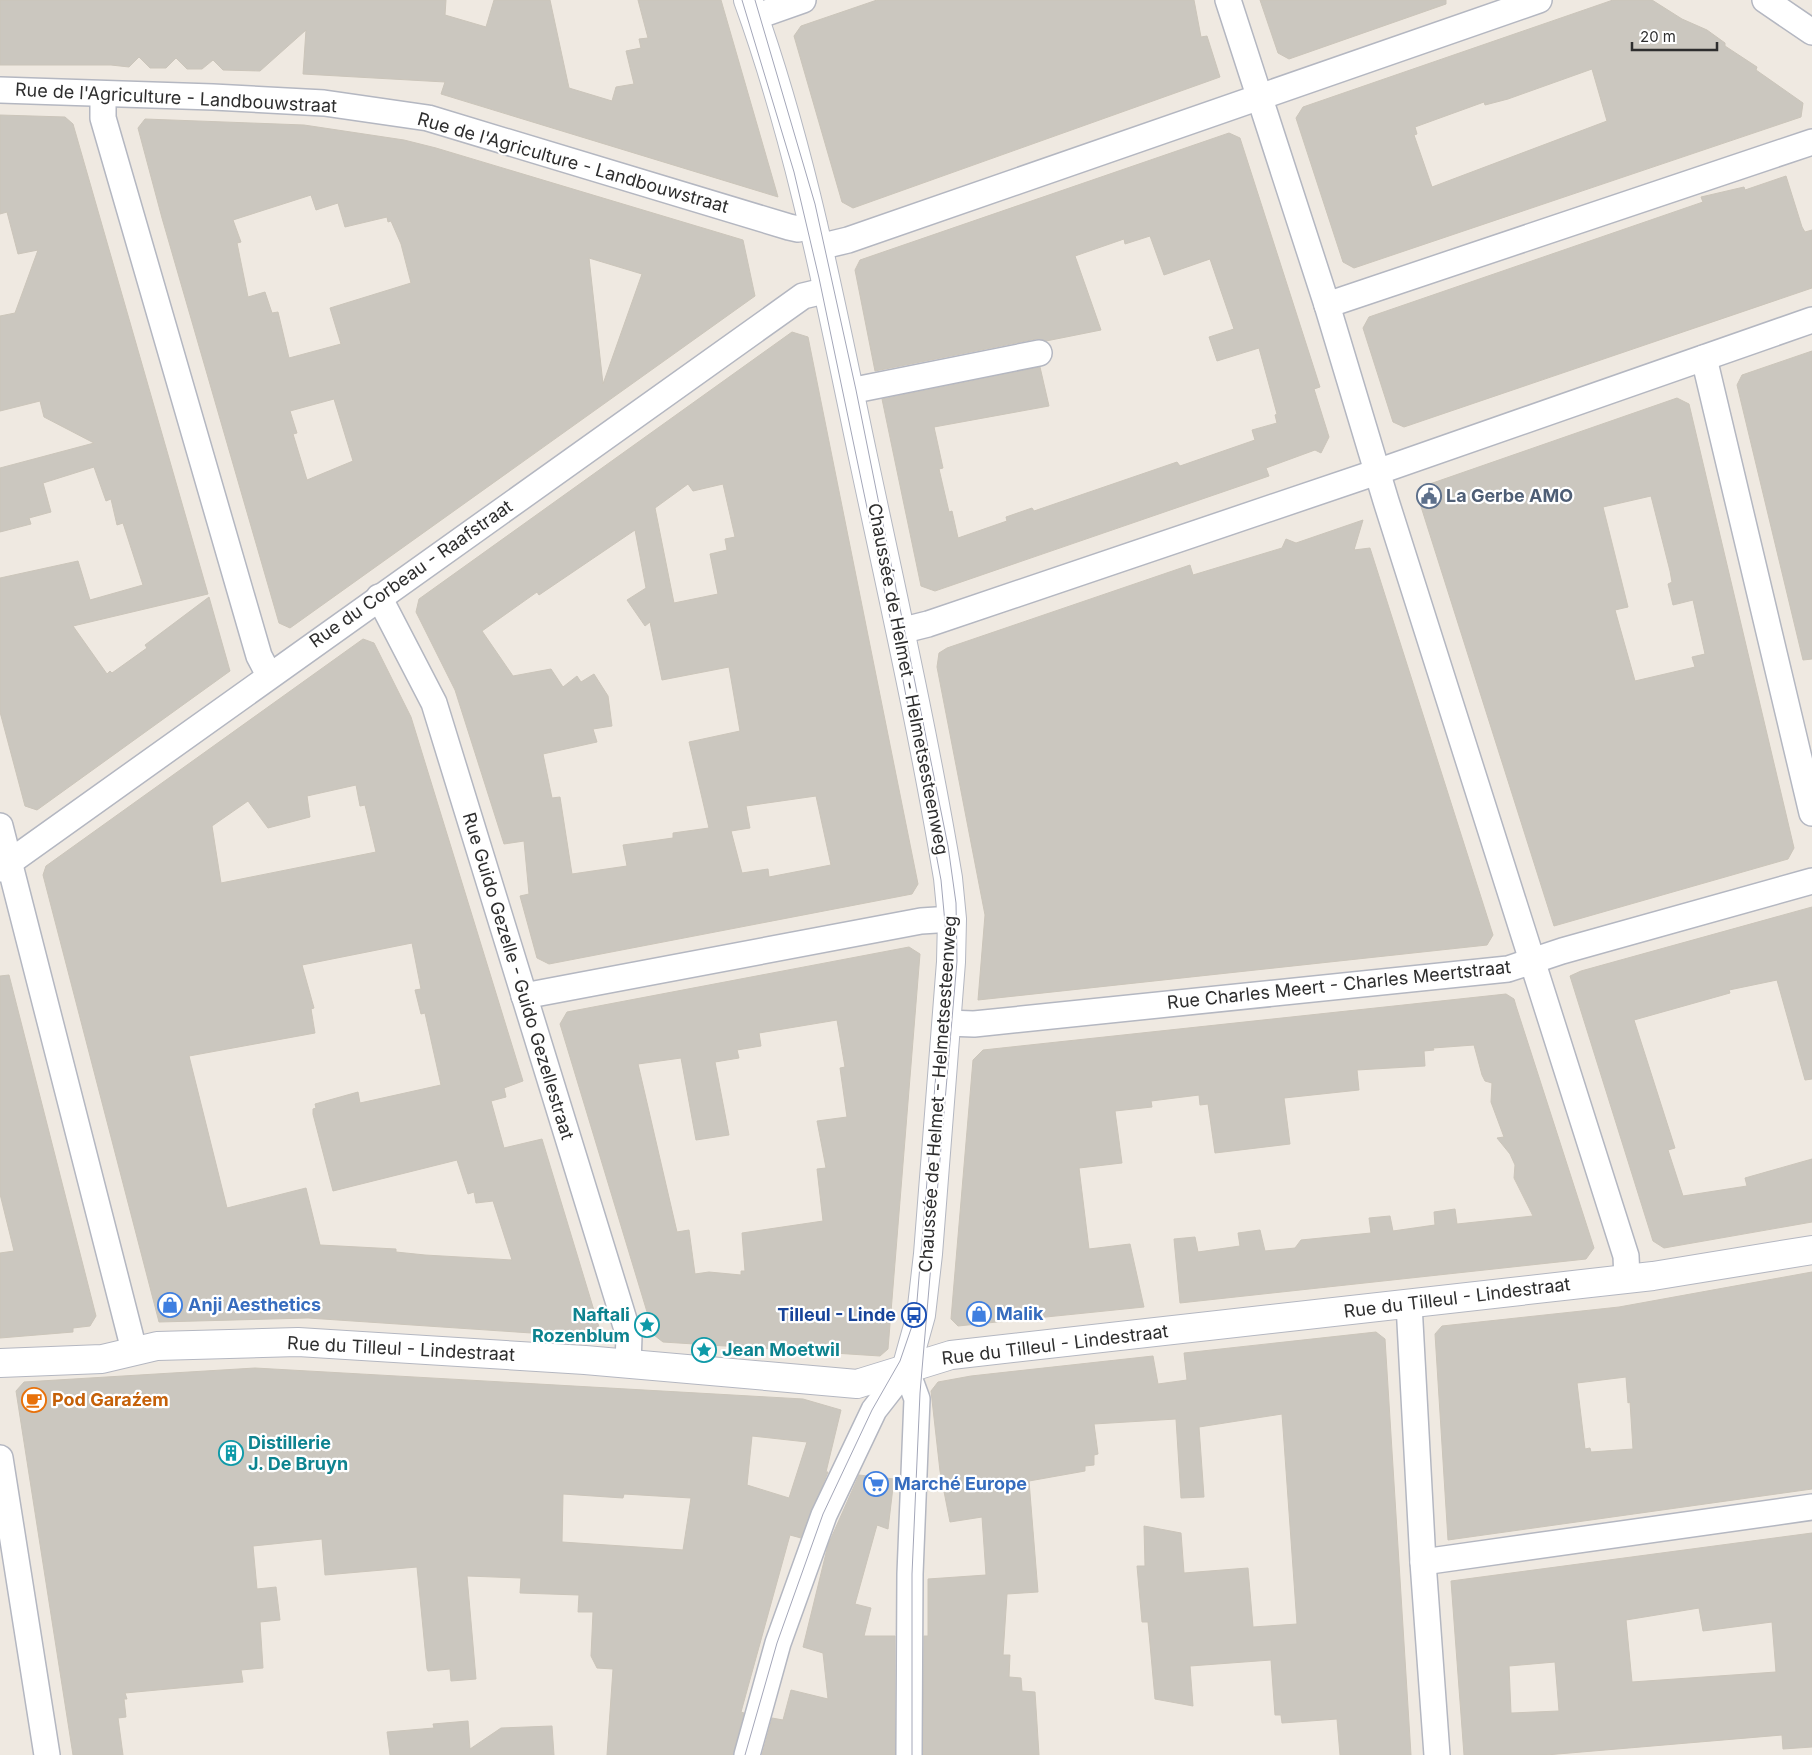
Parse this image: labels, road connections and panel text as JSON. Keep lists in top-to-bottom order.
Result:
{
  "streets": {
    "street": [
      "Rue de l'Agriculture - Landbouwstraat",
      "Rue du Corbeau - Raafstraat",
      "Chaussée de Helmet - Helmetsesteenweg",
      "Rue Guido Gezelle - Guido Gezellestraat",
      "Rue Charles Meert - Charles Meertstraat",
      "Rue du Tilleul - Lindestraat"
    ]
  },
  "crossings": [
    ["Rue de l'Agriculture - Landbouwstraat", "Chaussée de Helmet - Helmetsesteenweg"],
    ["Rue du Corbeau - Raafstraat", "Chaussée de Helmet - Helmetsesteenweg"],
    ["Rue du Corbeau - Raafstraat", "Rue Guido Gezelle - Guido Gezellestraat"],
    ["Chaussée de Helmet - Helmetsesteenweg", "Rue Charles Meert - Charles Meertstraat"],
    ["Chaussée de Helmet - Helmetsesteenweg", "Rue du Tilleul - Lindestraat"],
    ["Rue Guido Gezelle - Guido Gezellestraat", "Rue du Tilleul - Lindestraat"]
  ],
  "places": {
    "public building": ["La Gerbe AMO"],
    "shop": ["Anji Aesthetics", "Malik"],
    "bus stop": ["Tilleul - Linde"],
    "place": ["Naftali Rozenblum", "Jean Moetwil"],
    "cafe": ["Pod Garaźem"],
    "building": ["Distillerie J. De Bruyn"],
    "supermarket": ["Marché Europe"]
  },
  "scale_bar": "20 m"
}
